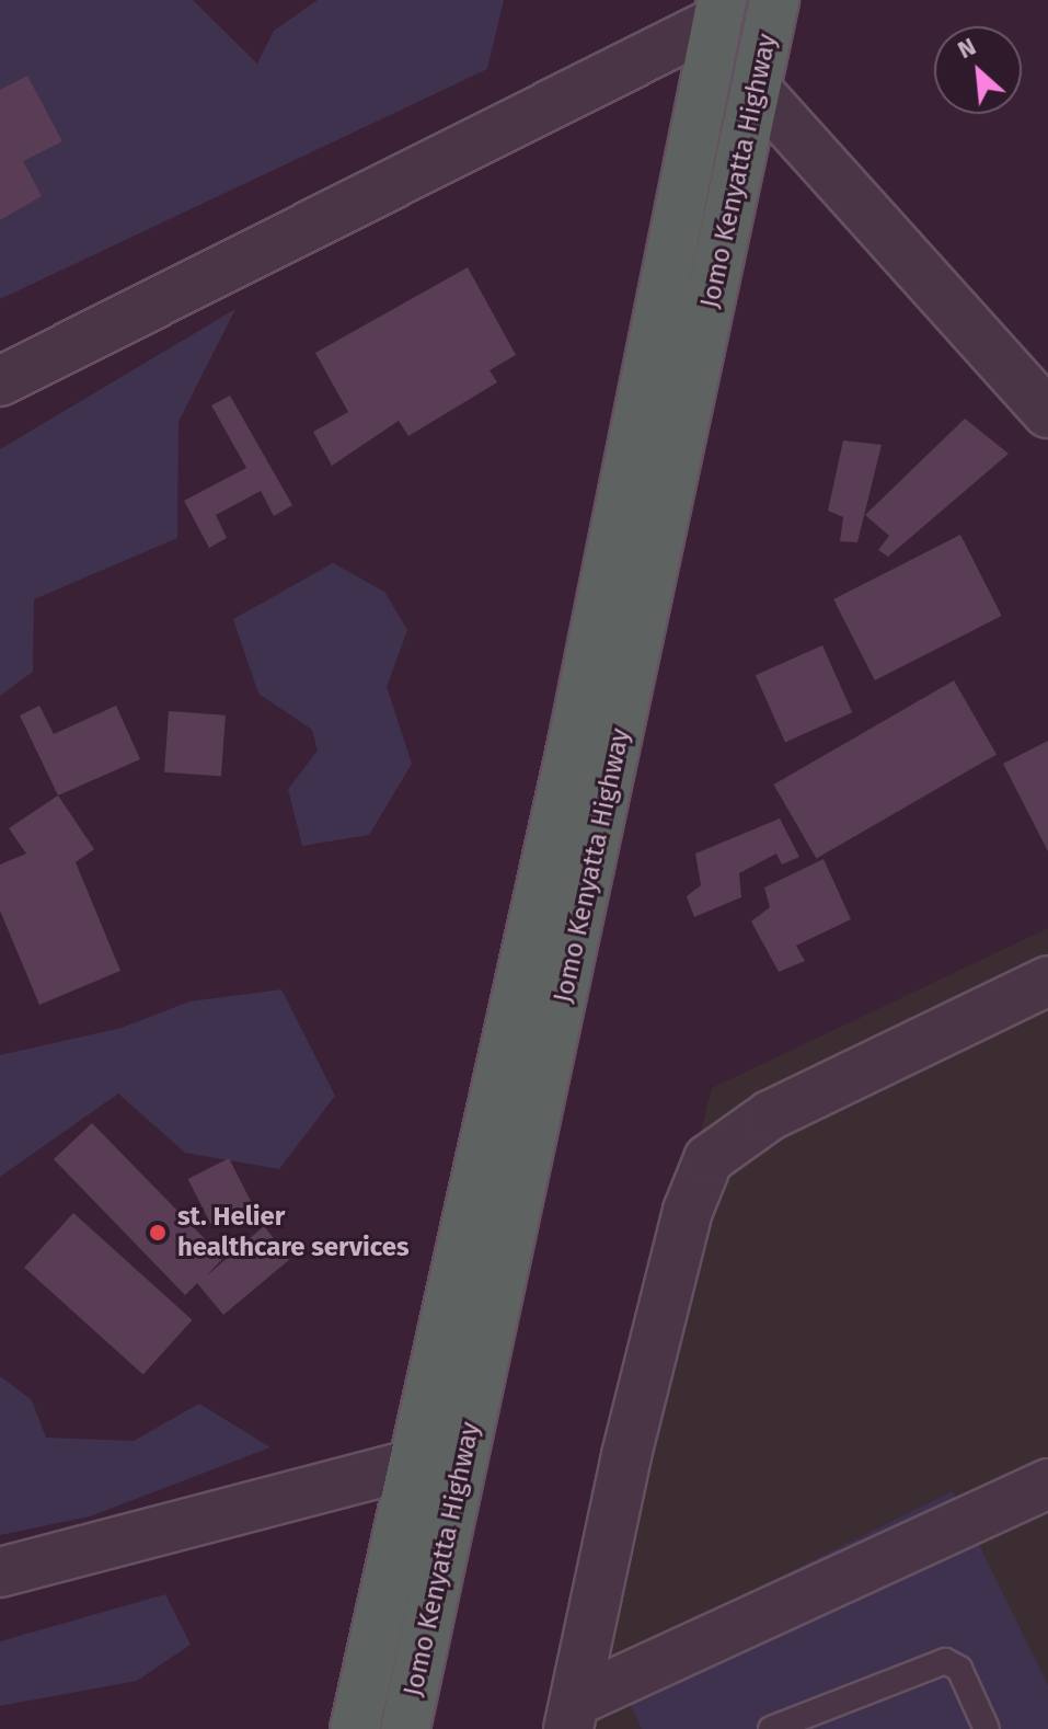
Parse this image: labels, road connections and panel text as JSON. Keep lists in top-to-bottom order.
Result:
{
  "streets": {
    "highway": ["Jomo Kenyatta Highway"]
  },
  "places": ["st. Helier healthcare services"],
  "north": "top left"
}
